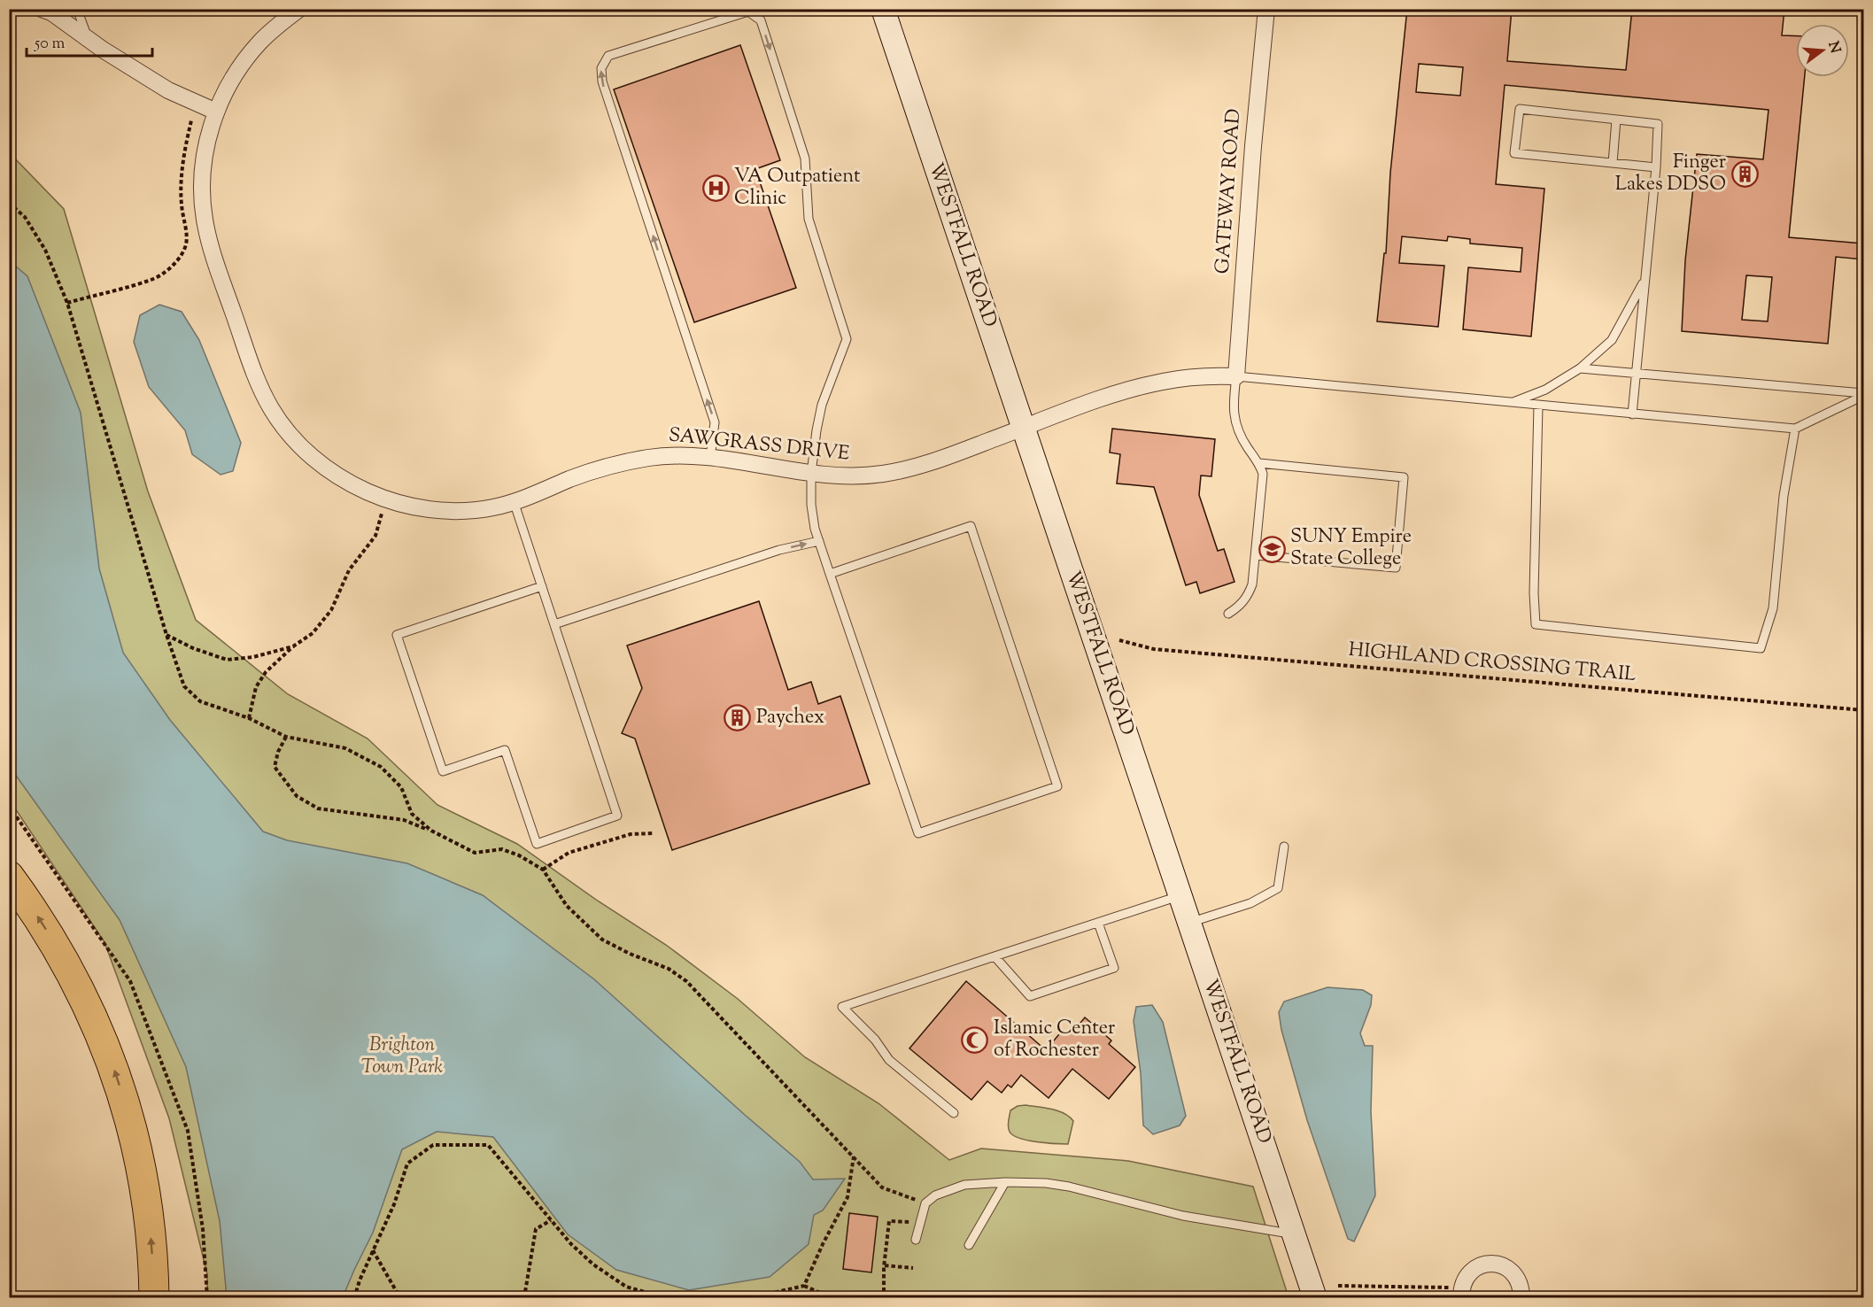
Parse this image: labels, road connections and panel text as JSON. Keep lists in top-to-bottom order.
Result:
{
  "streets": {
    "street": ["GATEWAY ROAD", "WESTFALL ROAD", "SAWGRASS DRIVE"],
    "path": ["HIGHLAND CROSSING TRAIL"]
  },
  "crossings": [
    ["GATEWAY ROAD", "SAWGRASS DRIVE"],
    ["WESTFALL ROAD", "SAWGRASS DRIVE"]
  ],
  "parks": ["Brighton Town Park"],
  "places": {
    "building": ["Finger Lakes DDSO", "Paychex"],
    "hospital": ["VA Outpatient Clinic"],
    "school or university": ["SUNY Empire State College"],
    "mosque": ["Islamic Center of Rochester"]
  },
  "scale_bar": "50 m",
  "north": "right"
}
